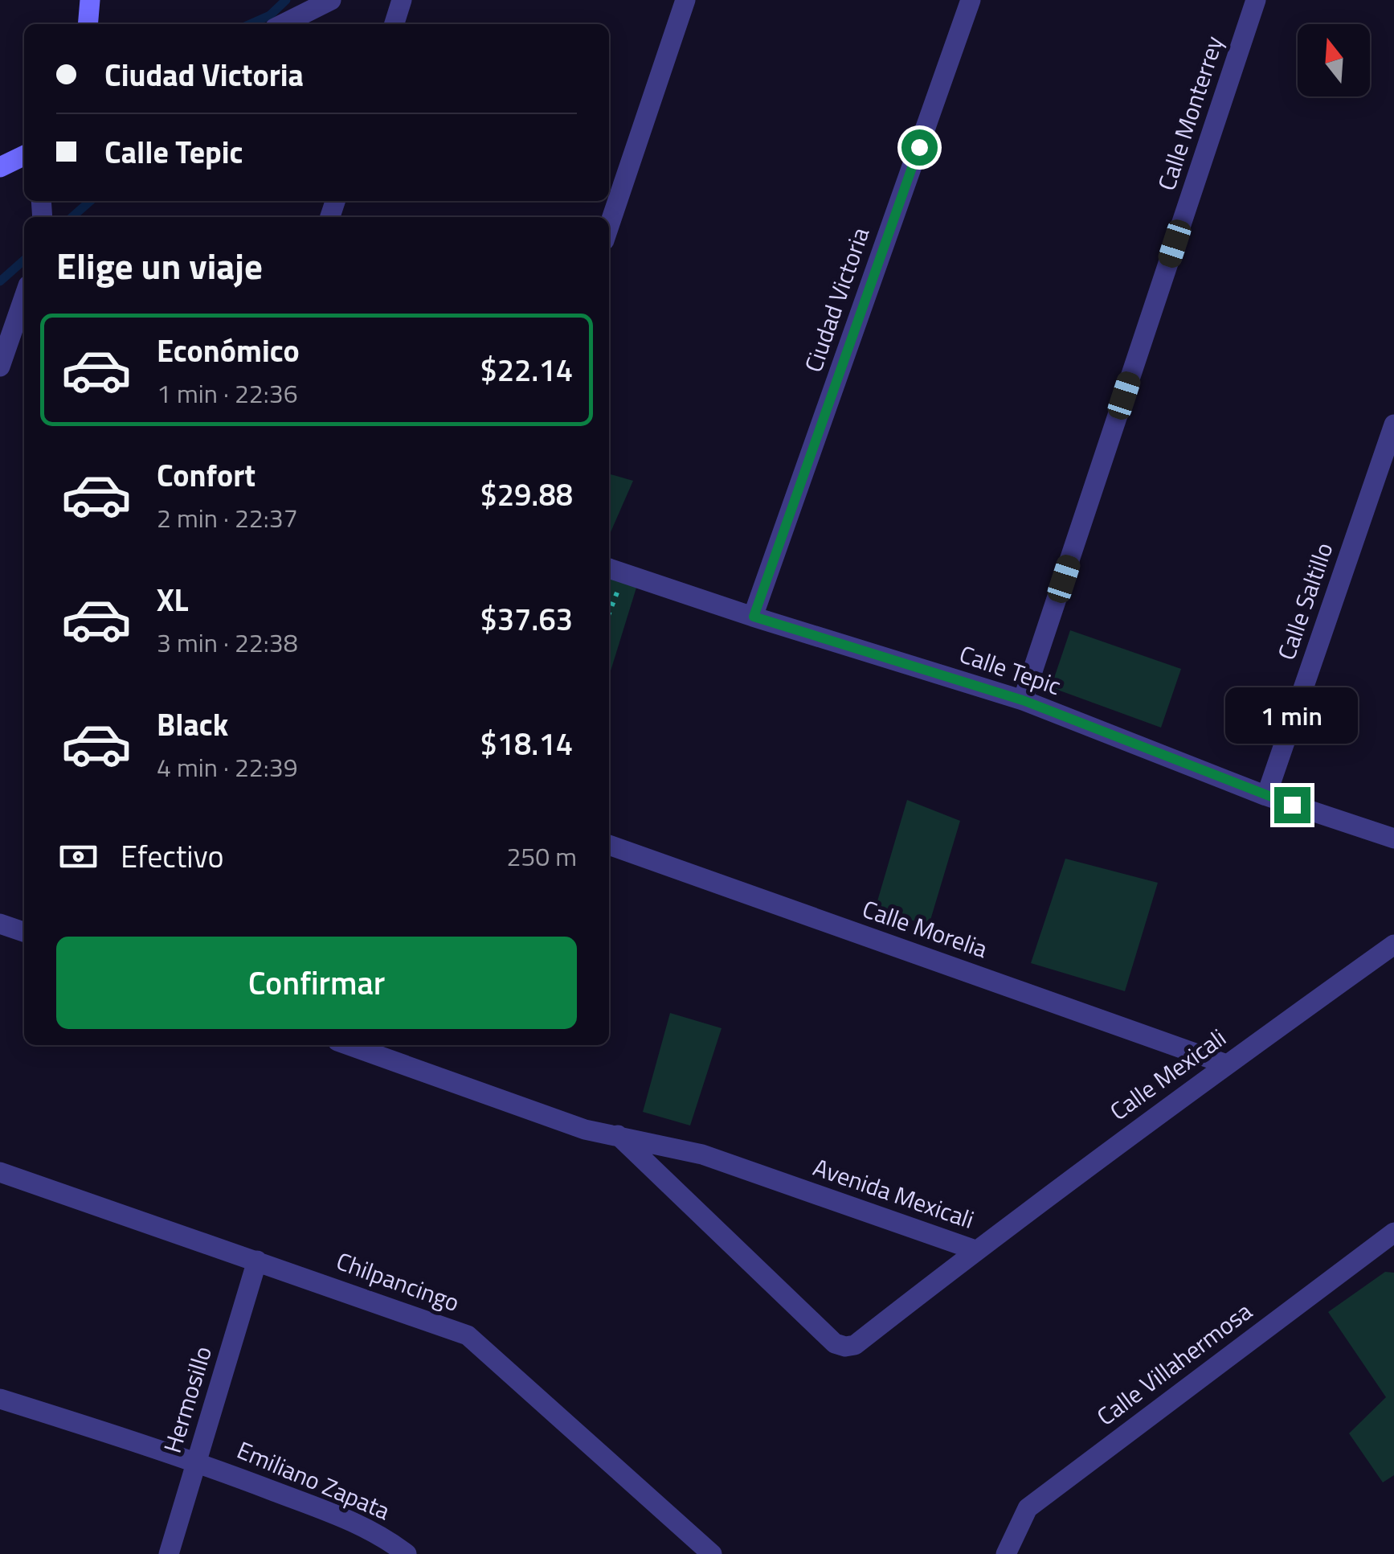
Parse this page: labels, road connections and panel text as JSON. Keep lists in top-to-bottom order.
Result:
{
  "streets": {
    "street": [
      "Calle Monterrey",
      "Ciudad Victoria",
      "Calle Saltillo",
      "Calle Tepic",
      "Calle Morelia",
      "Calle Mexicali",
      "Avenida Mexicali",
      "Chilpancingo",
      "Calle Villahermosa",
      "Hermosillo",
      "Emiliano Zapata"
    ]
  },
  "crossings": [
    ["Calle Monterrey", "Calle Tepic"],
    ["Ciudad Victoria", "Calle Tepic"],
    ["Calle Saltillo", "Calle Tepic"],
    ["Calle Morelia", "Calle Mexicali"],
    ["Calle Mexicali", "Avenida Mexicali"],
    ["Chilpancingo", "Hermosillo"],
    ["Hermosillo", "Emiliano Zapata"]
  ],
  "north": "top",
  "page": {
    "banner": ["Ciudad Victoria", "Calle Tepic"],
    "heading": "Elige un viaje",
    "list": [
      {
        "name": "Económico",
        "note": "1 min · 22:36",
        "value": "$22.14"
      },
      {
        "name": "Confort",
        "note": "2 min · 22:37",
        "value": "$29.88"
      },
      {
        "name": "XL",
        "note": "3 min · 22:38",
        "value": "$37.63"
      },
      {
        "name": "Black",
        "note": "4 min · 22:39",
        "value": "$18.14"
      }
    ],
    "bubble": "1 min",
    "pay": ["Efectivo", "250 m"],
    "buttons": "Confirmar"
  }
}
